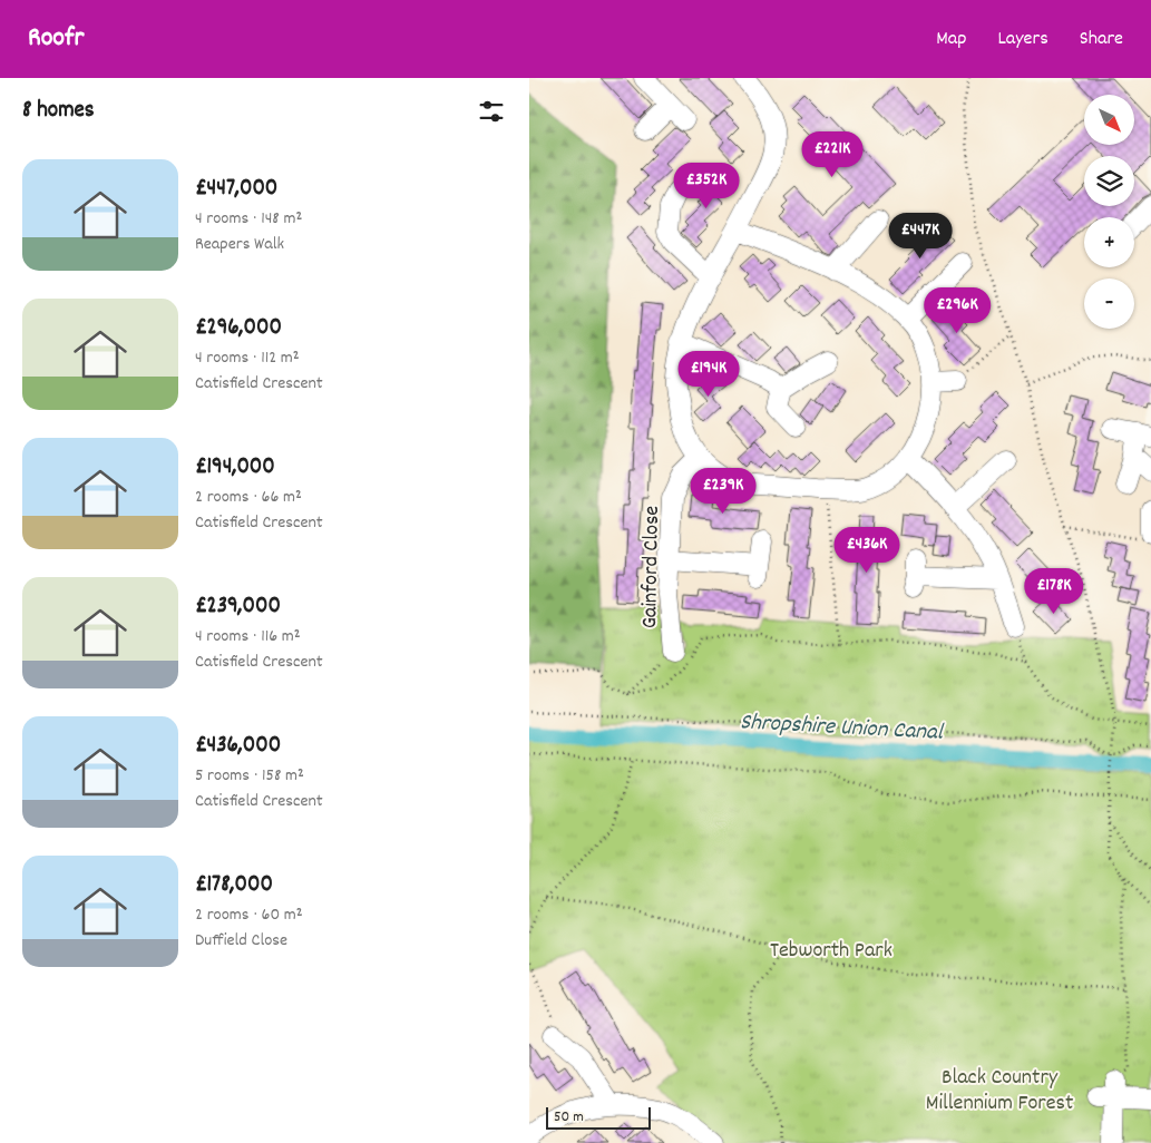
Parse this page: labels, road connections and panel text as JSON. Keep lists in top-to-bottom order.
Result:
{
  "streets": {
    "street": ["Gainford Close"]
  },
  "water": ["Shropshire Union Canal"],
  "parks": ["Tebworth Park", "Black Country Millennium Forest"],
  "scale_bar": "50 m",
  "north": "bottom right",
  "page": {
    "header": "Roofr",
    "nav": ["Map", "Layers", "Share"],
    "heading": "8 homes",
    "map_buttons": ["+", "−"],
    "price": [
      "£221K",
      "£352K",
      "£447K",
      "£296K",
      "£194K",
      "£239K",
      "£436K",
      "£178K"
    ],
    "list": [
      {
        "name": "£447,000",
        "note": "4 rooms · 148 m² · Reapers Walk"
      },
      {
        "name": "£296,000",
        "note": "4 rooms · 112 m² · Catisfield Crescent"
      },
      {
        "name": "£194,000",
        "note": "2 rooms · 66 m² · Catisfield Crescent"
      },
      {
        "name": "£239,000",
        "note": "4 rooms · 116 m² · Catisfield Crescent"
      },
      {
        "name": "£436,000",
        "note": "5 rooms · 158 m² · Catisfield Crescent"
      },
      {
        "name": "£178,000",
        "note": "2 rooms · 60 m² · Duffield Close"
      }
    ],
    "scale": "50 m"
  }
}
